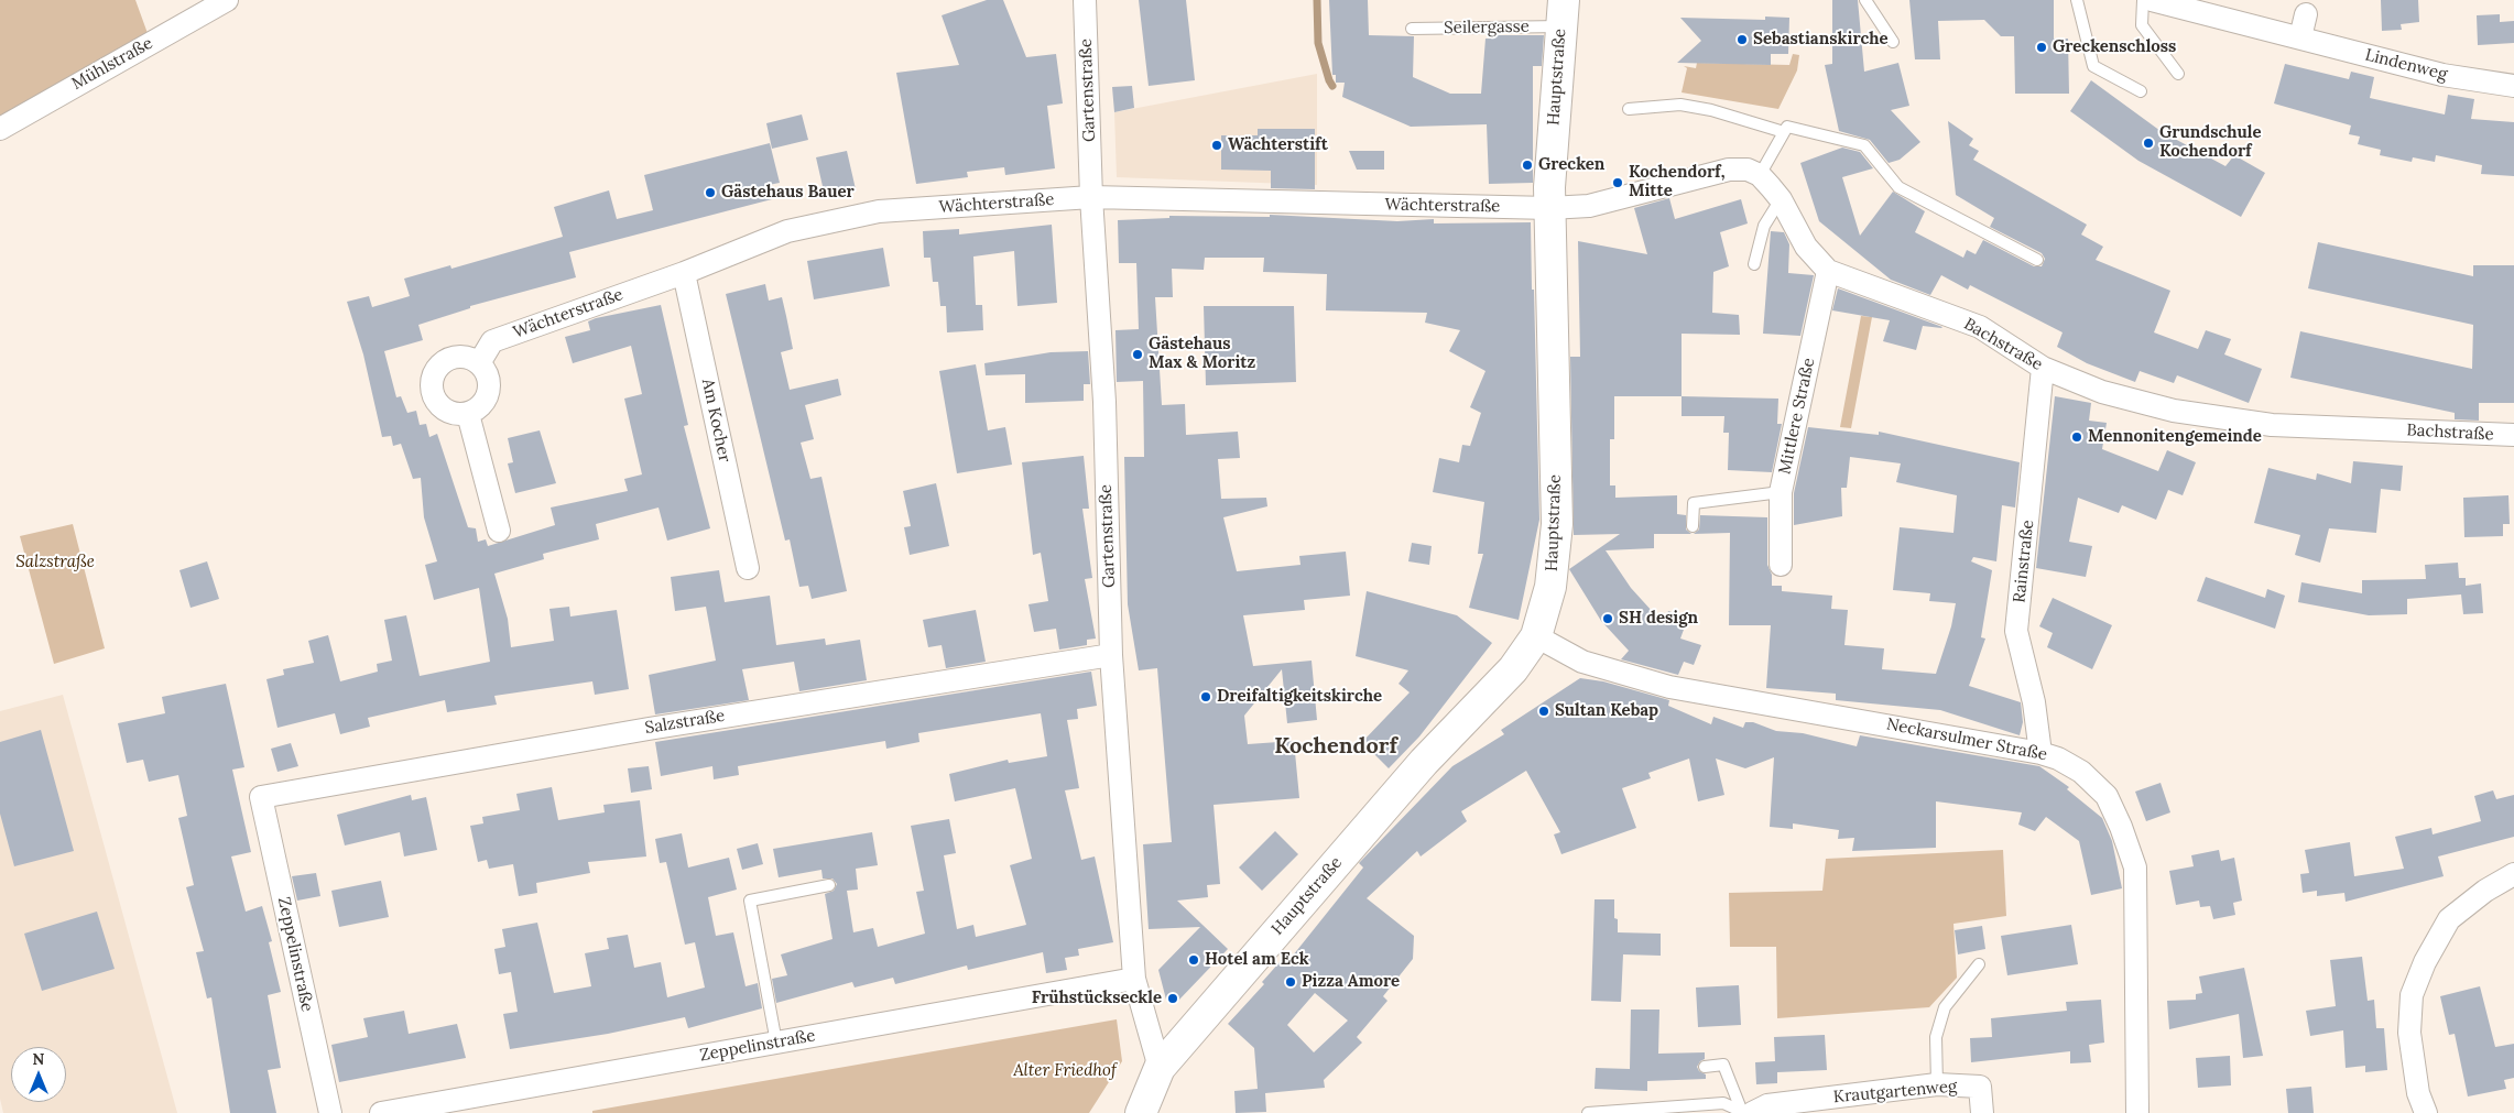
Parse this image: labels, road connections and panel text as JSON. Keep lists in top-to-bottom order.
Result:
{
  "streets": {
    "main road": ["Hauptstraße"],
    "street": [
      "Mühlstraße",
      "Lindenweg",
      "Gartenstraße",
      "Wächterstraße",
      "Bachstraße",
      "Mittlere Straße",
      "Am Kocher",
      "Rainstraße",
      "Salzstraße",
      "Neckarsulmer Straße",
      "Zeppelinstraße",
      "Krautgartenweg"
    ],
    "lane": ["Seilergasse"]
  },
  "crossings": [
    ["Seilergasse", "Hauptstraße"],
    ["Hauptstraße", "Gartenstraße"],
    ["Hauptstraße", "Wächterstraße"],
    ["Hauptstraße", "Neckarsulmer Straße"],
    ["Gartenstraße", "Wächterstraße"],
    ["Gartenstraße", "Salzstraße"],
    ["Gartenstraße", "Zeppelinstraße"],
    ["Wächterstraße", "Am Kocher"],
    ["Bachstraße", "Mittlere Straße"],
    ["Bachstraße", "Rainstraße"],
    ["Rainstraße", "Neckarsulmer Straße"],
    ["Salzstraße", "Zeppelinstraße"]
  ],
  "districts": ["Kochendorf"],
  "parks": ["Salzstraße", "Alter Friedhof"],
  "places": [
    "Sebastianskirche",
    "Greckenschloss",
    "Grundschule Kochendorf",
    "Wächterstift",
    "Grecken",
    "Kochendorf, Mitte",
    "Gästehaus Bauer",
    "Gästehaus Max & Moritz",
    "Mennonitengemeinde",
    "SH design",
    "Dreifaltigkeitskirche",
    "Sultan Kebap",
    "Hotel am Eck",
    "Pizza Amore",
    "Frühstückseckle"
  ],
  "north": "top"
}
